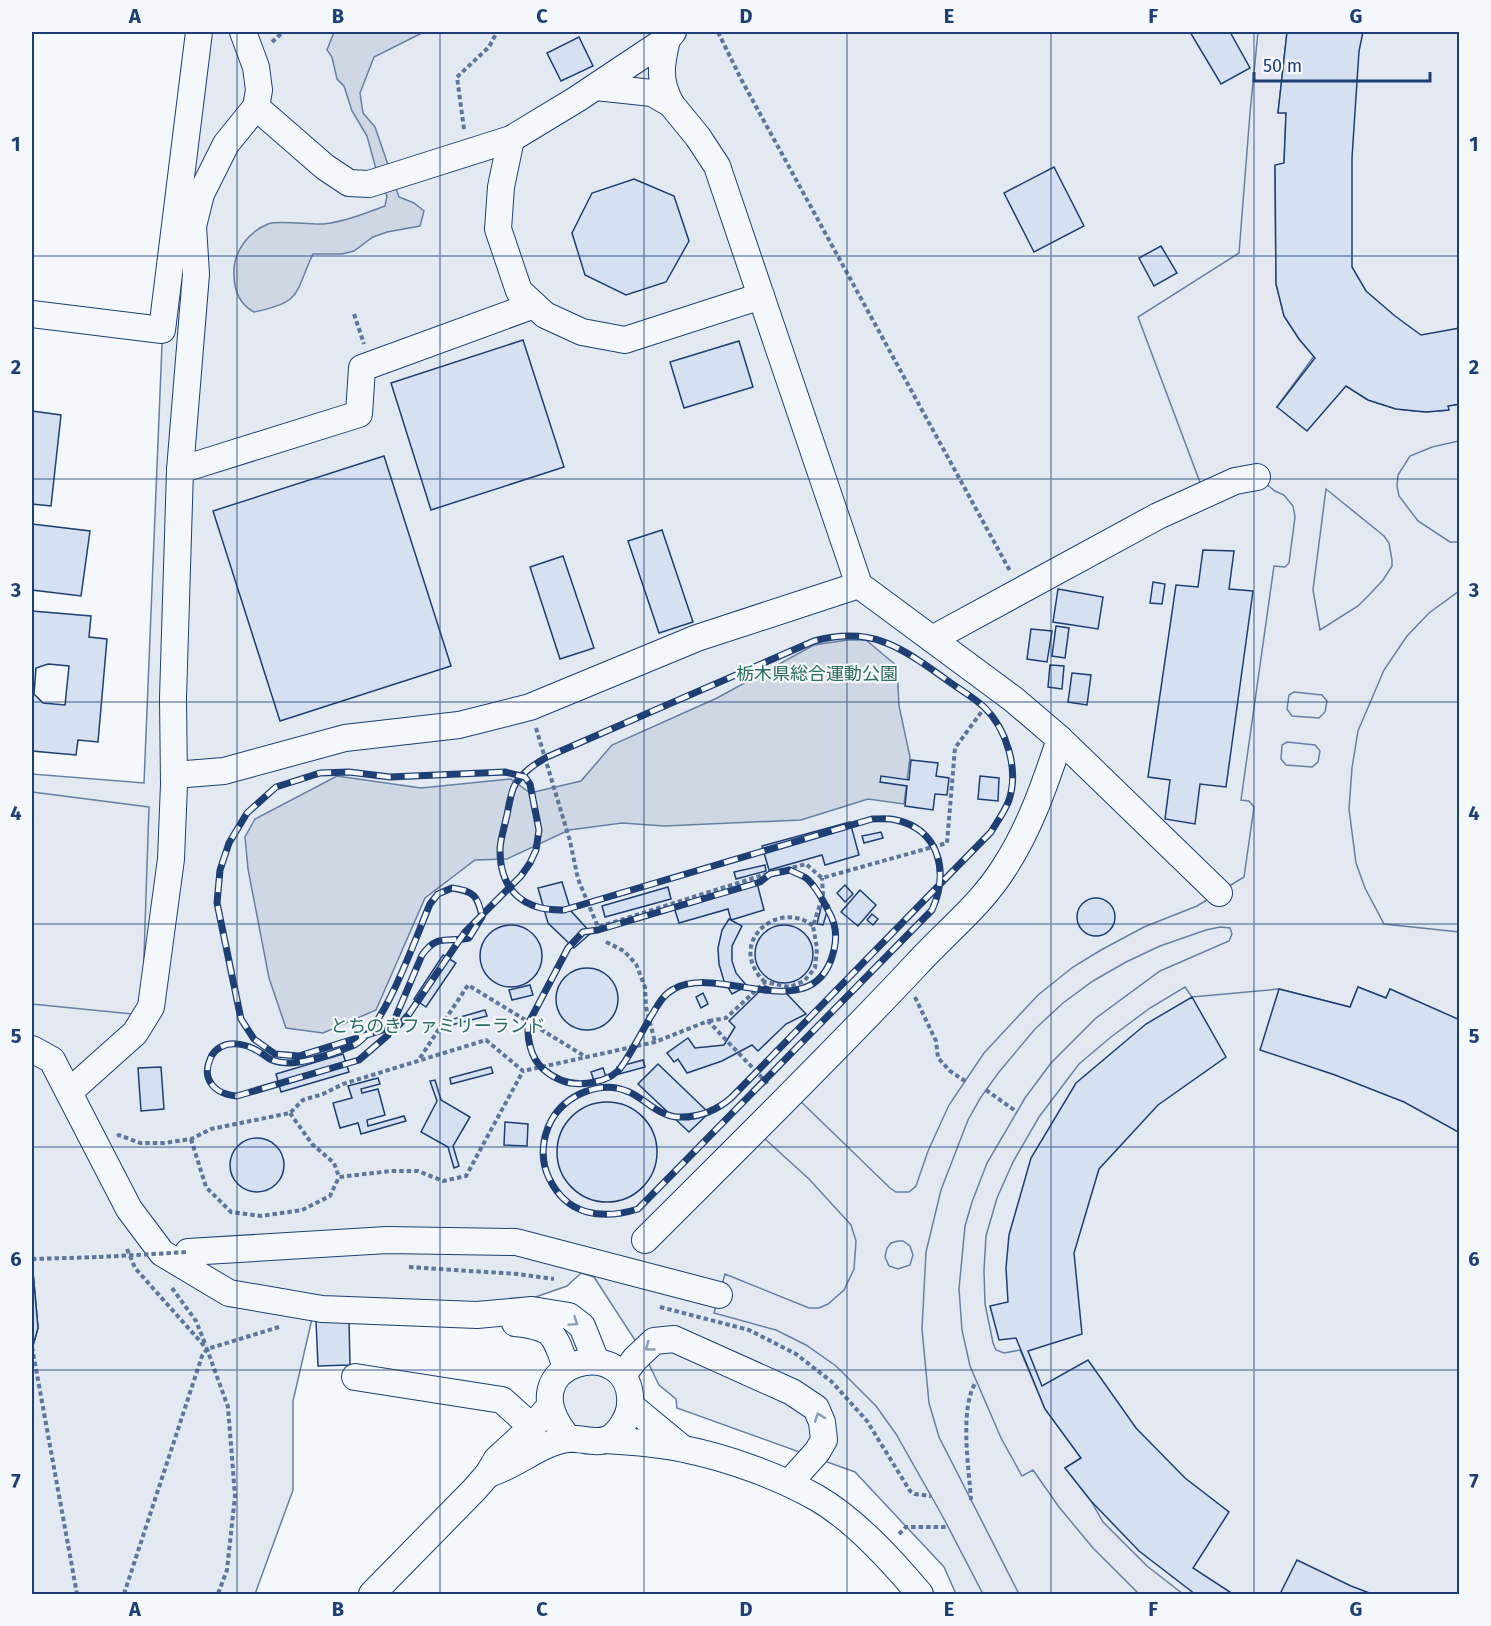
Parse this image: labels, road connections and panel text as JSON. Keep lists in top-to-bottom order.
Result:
{
  "parks": ["栃木県総合運動公園", "とちのきファミリーランド"],
  "scale_bar": "50 m",
  "grid": {
    "columns": [
      "A",
      "B",
      "C",
      "D",
      "E",
      "F",
      "G"
    ],
    "rows": [
      "1",
      "2",
      "3",
      "4",
      "5",
      "6",
      "7"
    ]
  }
}
